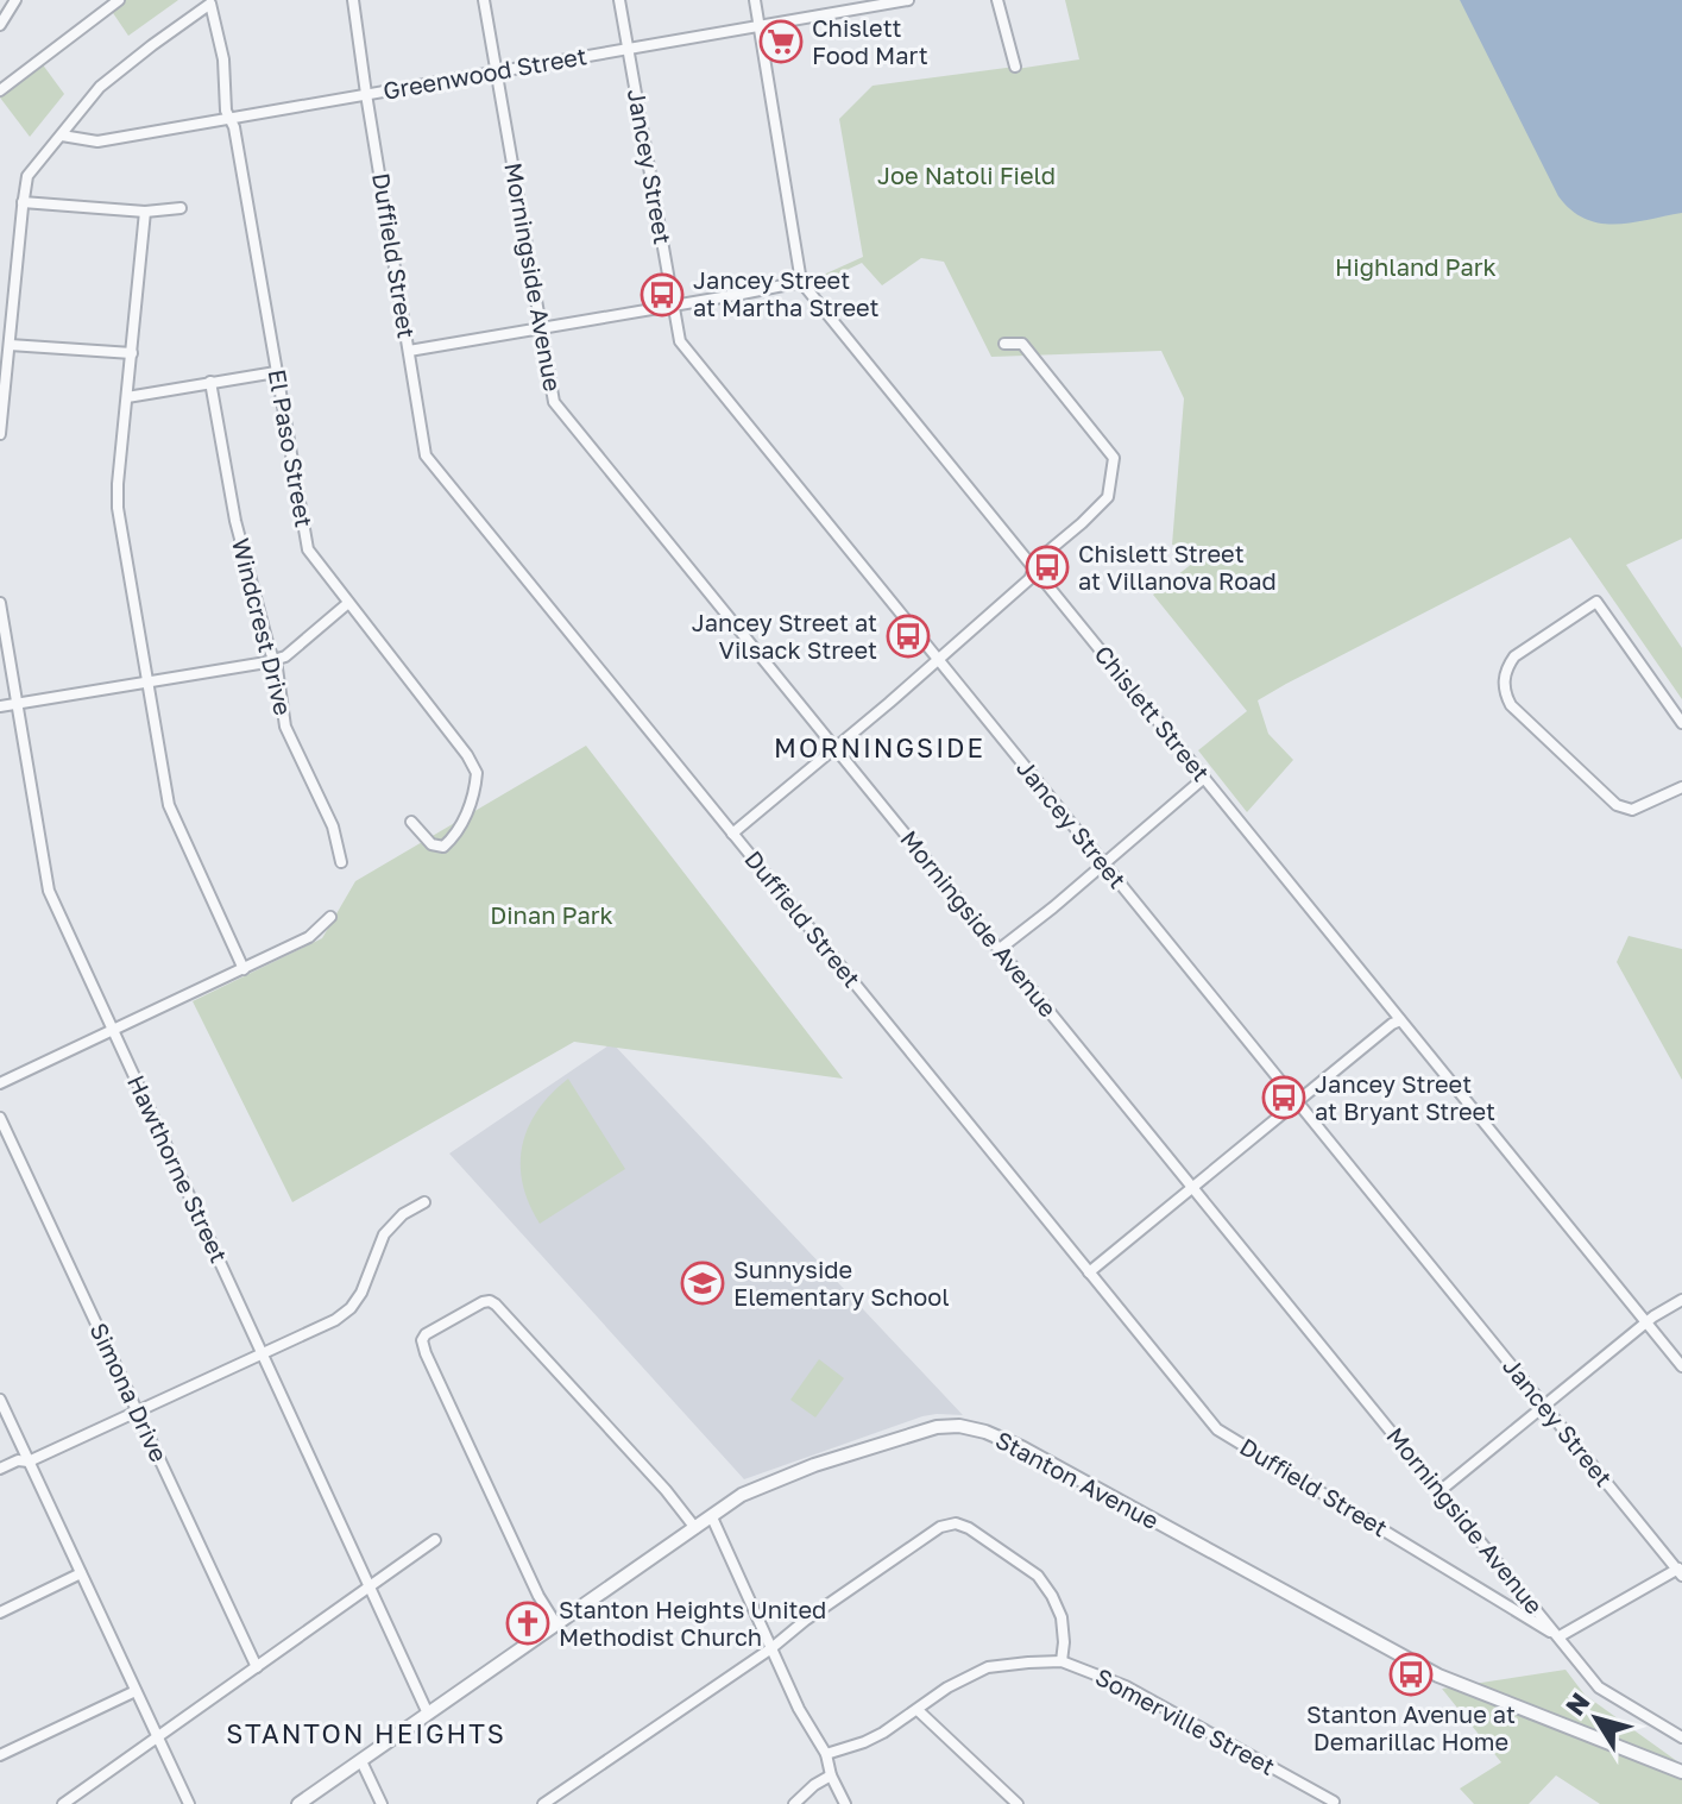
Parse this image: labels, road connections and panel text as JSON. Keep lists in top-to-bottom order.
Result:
{
  "streets": {
    "street": [
      "Greenwood Street",
      "Jancey Street",
      "Duffield Street",
      "Morningside Avenue",
      "El Paso Street",
      "Windcrest Drive",
      "Chislett Street",
      "Hawthorne Street",
      "Simona Drive",
      "Stanton Avenue",
      "Somerville Street"
    ]
  },
  "crossings": [
    ["Greenwood Street", "Jancey Street"],
    ["Greenwood Street", "Duffield Street"],
    ["Greenwood Street", "Morningside Avenue"],
    ["Greenwood Street", "El Paso Street"],
    ["Greenwood Street", "Chislett Street"],
    ["Duffield Street", "Morningside Avenue"],
    ["Hawthorne Street", "Stanton Avenue"]
  ],
  "districts": ["MORNINGSIDE", "STANTON HEIGHTS"],
  "parks": ["Joe Natoli Field", "Highland Park", "Dinan Park"],
  "places": {
    "supermarket": ["Chislett Food Mart"],
    "bus stop": [
      "Jancey Street at Martha Street",
      "Chislett Street at Villanova Road",
      "Jancey Street at Vilsack Street",
      "Jancey Street at Bryant Street",
      "Stanton Avenue at Demarillac Home"
    ],
    "school or university": ["Sunnyside Elementary School"],
    "church": ["Stanton Heights United Methodist Church"]
  },
  "north": "top left"
}
